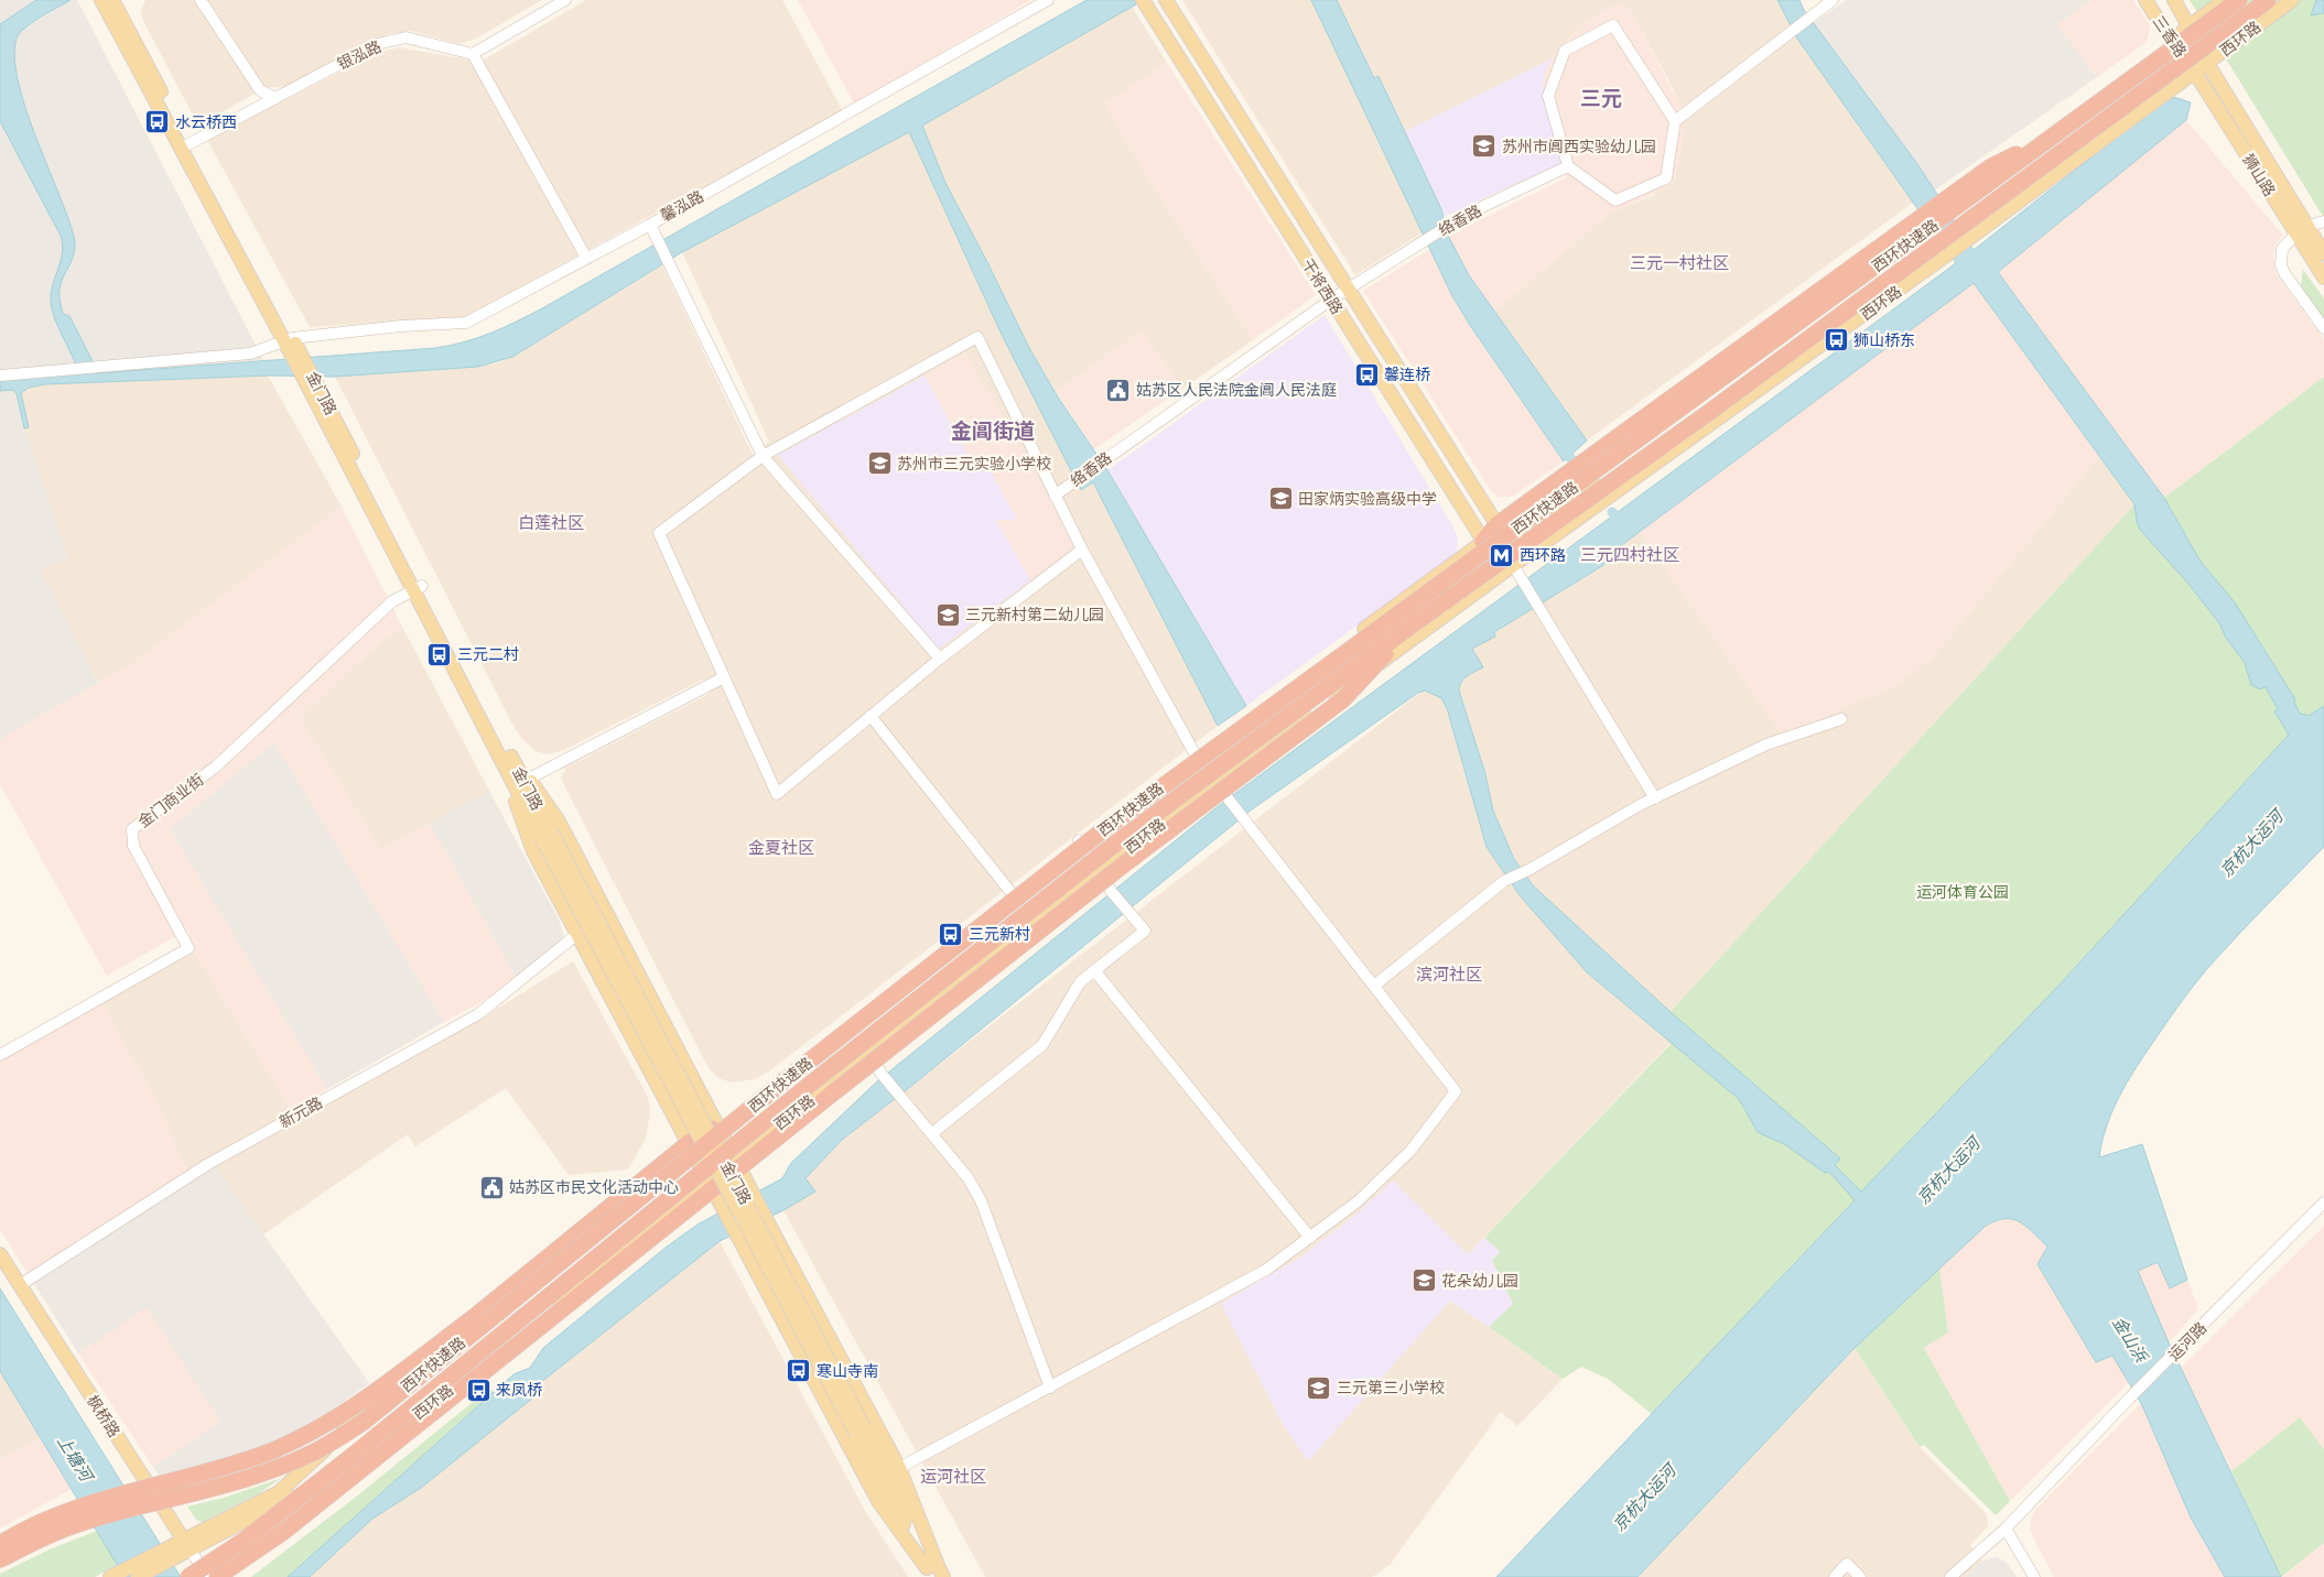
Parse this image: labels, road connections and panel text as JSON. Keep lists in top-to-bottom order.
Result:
{
  "streets": {
    "highway": ["西环快速路"],
    "main road": [
      "三香路",
      "西环路",
      "狮山路",
      "干将西路",
      "金门路",
      "枫桥路"
    ],
    "street": [
      "银泓路",
      "馨泓路",
      "络香路",
      "金门商业街",
      "新元路",
      "运河路"
    ]
  },
  "crossings": [
    ["三香路", "西环路"],
    ["三香路", "狮山路"],
    ["西环路", "狮山路"],
    ["西环路", "干将西路"],
    ["西环路", "枫桥路"],
    ["银泓路", "金门路"],
    ["馨泓路", "金门路"],
    ["络香路", "干将西路"],
    ["金门路", "金门商业街"],
    ["新元路", "枫桥路"]
  ],
  "districts": [
    "三元",
    "三元一村社区",
    "金阊街道",
    "白莲社区",
    "三元四村社区",
    "金夏社区",
    "滨河社区",
    "运河社区"
  ],
  "water": ["京杭大运河", "金山浜", "上塘河"],
  "parks": ["运河体育公园"],
  "places": {
    "bus stop": [
      "水云桥西",
      "狮山桥东",
      "馨连桥",
      "三元二村",
      "三元新村",
      "寒山寺南",
      "来凤桥"
    ],
    "school or university": [
      "苏州市阊西实验幼儿园",
      "苏州市三元实验小学校",
      "田家炳实验高级中学",
      "三元新村第二幼儿园",
      "花朵幼儿园",
      "三元第三小学校"
    ],
    "public building": ["姑苏区人民法院金阊人民法庭", "姑苏区市民文化活动中心"],
    "metro station": ["西环路"]
  }
}
